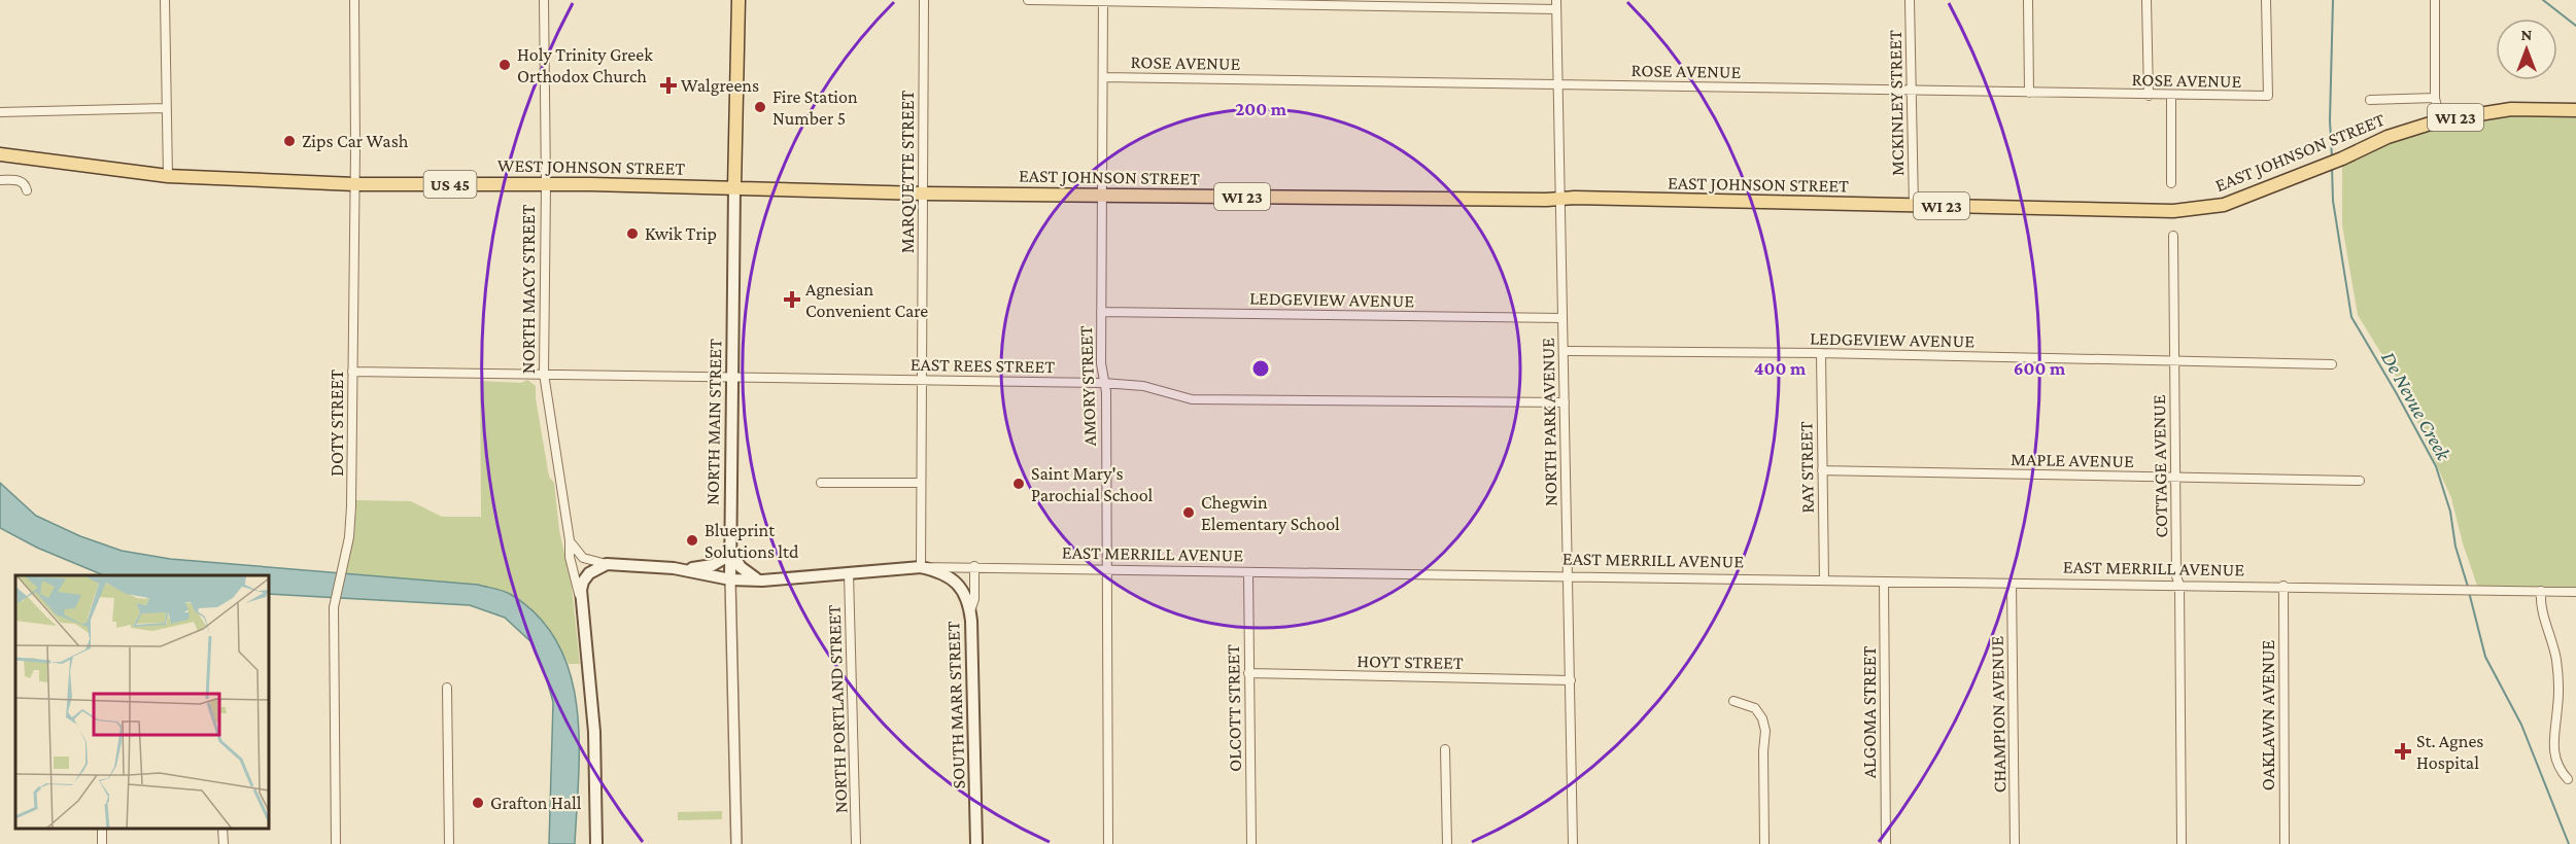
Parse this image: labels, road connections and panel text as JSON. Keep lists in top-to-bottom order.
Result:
{
  "streets": {
    "main road": [
      "WI 23",
      "EAST JOHNSON STREET",
      "WEST JOHNSON STREET",
      "US 45",
      "NORTH MACY STREET",
      "NORTH MAIN STREET",
      "EAST MERRILL AVENUE",
      "SOUTH MARR STREET"
    ],
    "street": [
      "ROSE AVENUE",
      "MCKINLEY STREET",
      "MARQUETTE STREET",
      "LEDGEVIEW AVENUE",
      "EAST REES STREET",
      "AMORY STREET",
      "NORTH PARK AVENUE",
      "DOTY STREET",
      "MAPLE AVENUE",
      "COTTAGE AVENUE",
      "RAY STREET",
      "HOYT STREET",
      "OLCOTT STREET",
      "NORTH PORTLAND STREET",
      "ALGOMA STREET",
      "CHAMPION AVENUE",
      "OAKLAWN AVENUE"
    ]
  },
  "crossings": [
    ["ROSE AVENUE", "MCKINLEY STREET"],
    ["ROSE AVENUE", "AMORY STREET"],
    ["ROSE AVENUE", "NORTH PARK AVENUE"],
    ["MCKINLEY STREET", "EAST JOHNSON STREET"],
    ["EAST JOHNSON STREET", "WEST JOHNSON STREET"],
    ["EAST JOHNSON STREET", "MARQUETTE STREET"],
    ["EAST JOHNSON STREET", "AMORY STREET"],
    ["EAST JOHNSON STREET", "NORTH PARK AVENUE"],
    ["WEST JOHNSON STREET", "MARQUETTE STREET"],
    ["WEST JOHNSON STREET", "NORTH MACY STREET"],
    ["WEST JOHNSON STREET", "NORTH MAIN STREET"],
    ["WEST JOHNSON STREET", "DOTY STREET"],
    ["MARQUETTE STREET", "EAST REES STREET"],
    ["MARQUETTE STREET", "EAST MERRILL AVENUE"],
    ["NORTH MACY STREET", "EAST REES STREET"],
    ["LEDGEVIEW AVENUE", "AMORY STREET"],
    ["LEDGEVIEW AVENUE", "NORTH PARK AVENUE"],
    ["LEDGEVIEW AVENUE", "COTTAGE AVENUE"],
    ["LEDGEVIEW AVENUE", "RAY STREET"],
    ["EAST REES STREET", "AMORY STREET"],
    ["EAST REES STREET", "NORTH MAIN STREET"],
    ["EAST REES STREET", "NORTH PARK AVENUE"],
    ["EAST REES STREET", "DOTY STREET"],
    ["AMORY STREET", "EAST MERRILL AVENUE"],
    ["NORTH MAIN STREET", "EAST MERRILL AVENUE"],
    ["NORTH PARK AVENUE", "EAST MERRILL AVENUE"],
    ["NORTH PARK AVENUE", "HOYT STREET"],
    ["MAPLE AVENUE", "COTTAGE AVENUE"],
    ["MAPLE AVENUE", "RAY STREET"],
    ["COTTAGE AVENUE", "EAST MERRILL AVENUE"],
    ["RAY STREET", "EAST MERRILL AVENUE"],
    ["EAST MERRILL AVENUE", "SOUTH MARR STREET"],
    ["EAST MERRILL AVENUE", "OLCOTT STREET"],
    ["EAST MERRILL AVENUE", "NORTH PORTLAND STREET"],
    ["EAST MERRILL AVENUE", "ALGOMA STREET"],
    ["EAST MERRILL AVENUE", "CHAMPION AVENUE"],
    ["EAST MERRILL AVENUE", "OAKLAWN AVENUE"],
    ["HOYT STREET", "OLCOTT STREET"]
  ],
  "water": ["De Nevue Creek"],
  "places": {
    "other": [
      "Holy Trinity Greek Orthodox Church",
      "Fire Station Number 5",
      "Zips Car Wash",
      "Kwik Trip",
      "Saint Mary's Parochial School",
      "Chegwin Elementary School",
      "Blueprint Solutions ltd",
      "Grafton Hall"
    ],
    "health": ["Walgreens", "Agnesian Convenient Care", "St. Agnes Hospital"]
  },
  "north": "top",
  "rings": ["200 m", "400 m", "600 m"]
}
